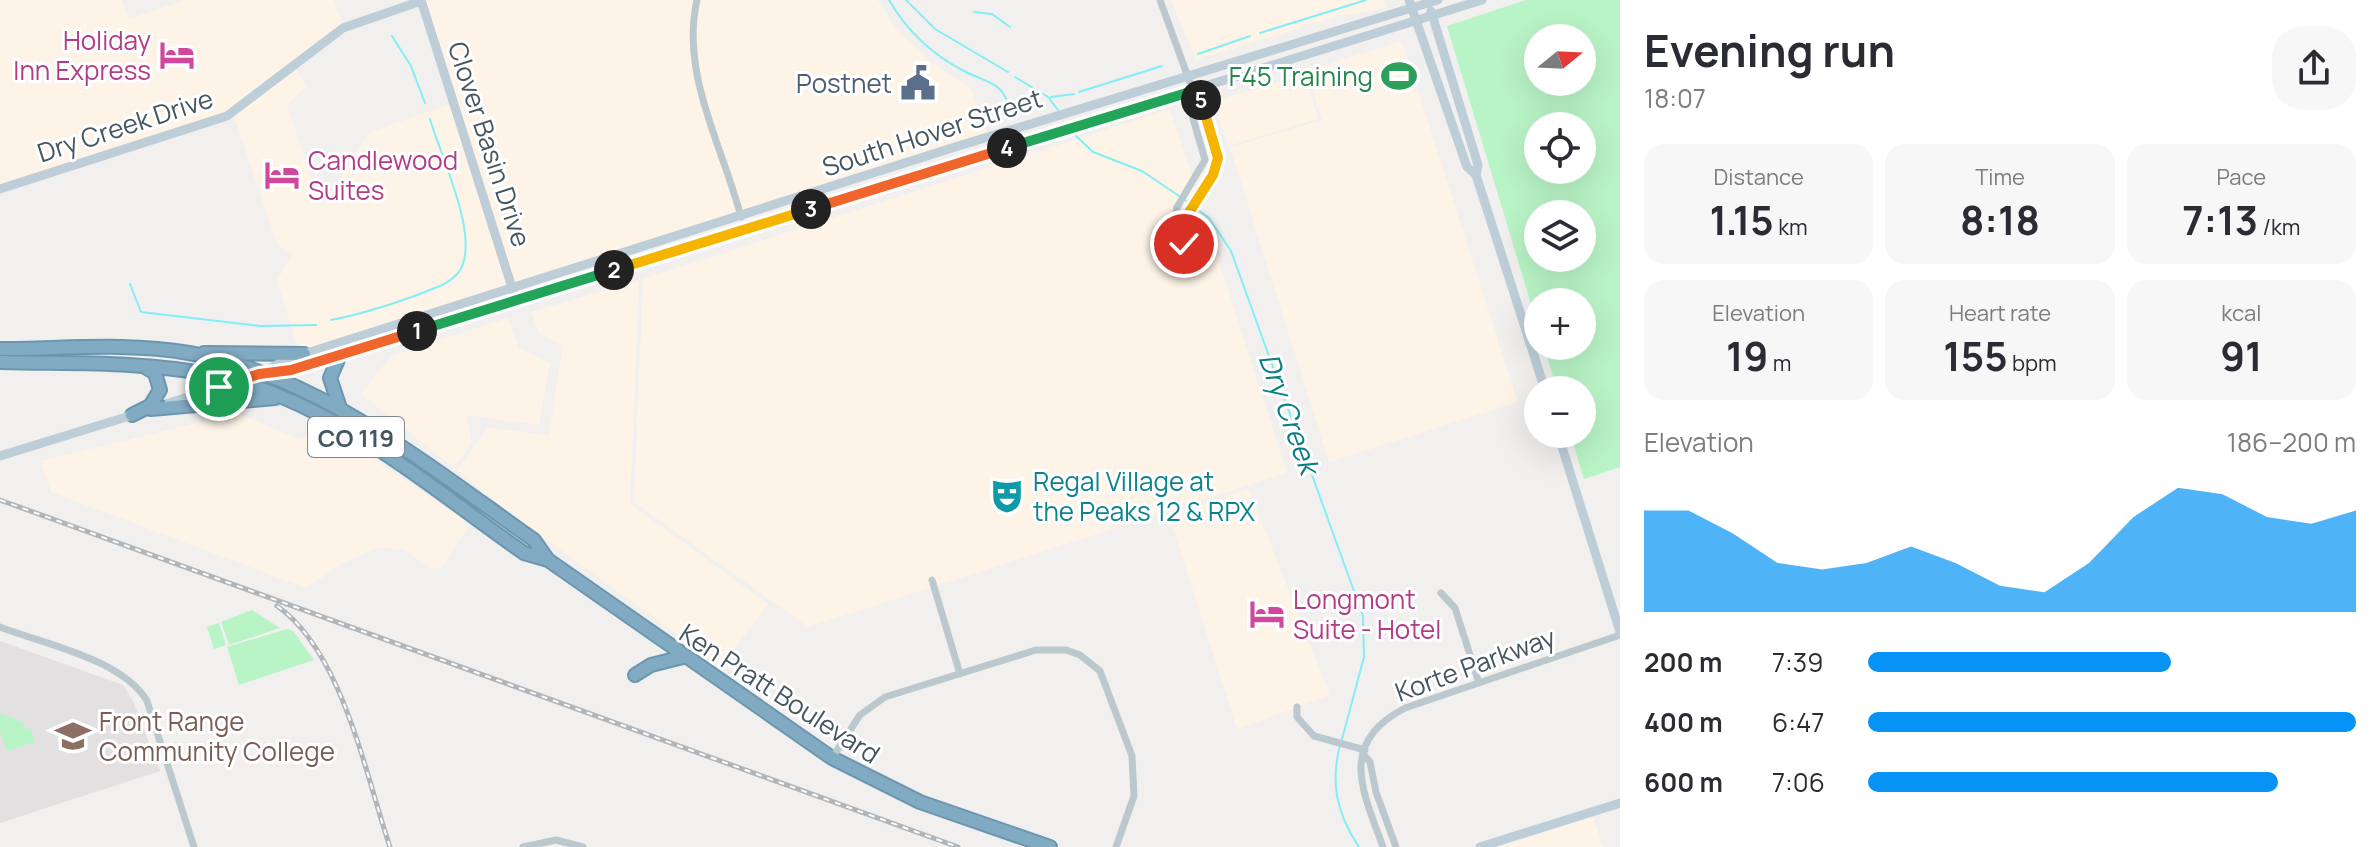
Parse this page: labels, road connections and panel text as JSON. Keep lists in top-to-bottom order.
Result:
{
  "streets": {
    "highway": ["CO 119", "Ken Pratt Boulevard"],
    "main road": ["Dry Creek Drive", "South Hover Street", "Clover Basin Drive"],
    "street": ["Korte Parkway"]
  },
  "crossings": [
    ["Dry Creek Drive", "Clover Basin Drive"],
    ["South Hover Street", "Clover Basin Drive"],
    ["South Hover Street", "CO 119"],
    ["South Hover Street", "Ken Pratt Boulevard"],
    ["CO 119", "Ken Pratt Boulevard"]
  ],
  "water": ["Dry Creek"],
  "places": {
    "hotel": ["Holiday Inn Express", "Candlewood Suites", "Longmont Suite - Hotel"],
    "sports": ["F45 Training"],
    "public building": ["Postnet"],
    "theatre": ["Regal Village at the Peaks 12 & RPX"],
    "school or university": ["Front Range Community College"]
  },
  "north": "right",
  "page": {
    "heading": ["Evening run", "18:07"],
    "map_buttons": ["+", "−"],
    "pins": [
      "5",
      "4",
      "3",
      "2",
      "1"
    ],
    "stats": [
      ["Distance", "1.15 km"],
      ["Time", "8:18"],
      ["Pace", "7:13 /km"],
      ["Elevation", "19 m"],
      ["Heart rate", "155 bpm"],
      ["kcal", "91"]
    ],
    "chart": ["Elevation", "186–200 m"],
    "list": [
      {
        "name": "200 m",
        "note": "7:39"
      },
      {
        "name": "400 m",
        "note": "6:47"
      },
      {
        "name": "600 m",
        "note": "7:06"
      }
    ]
  }
}
